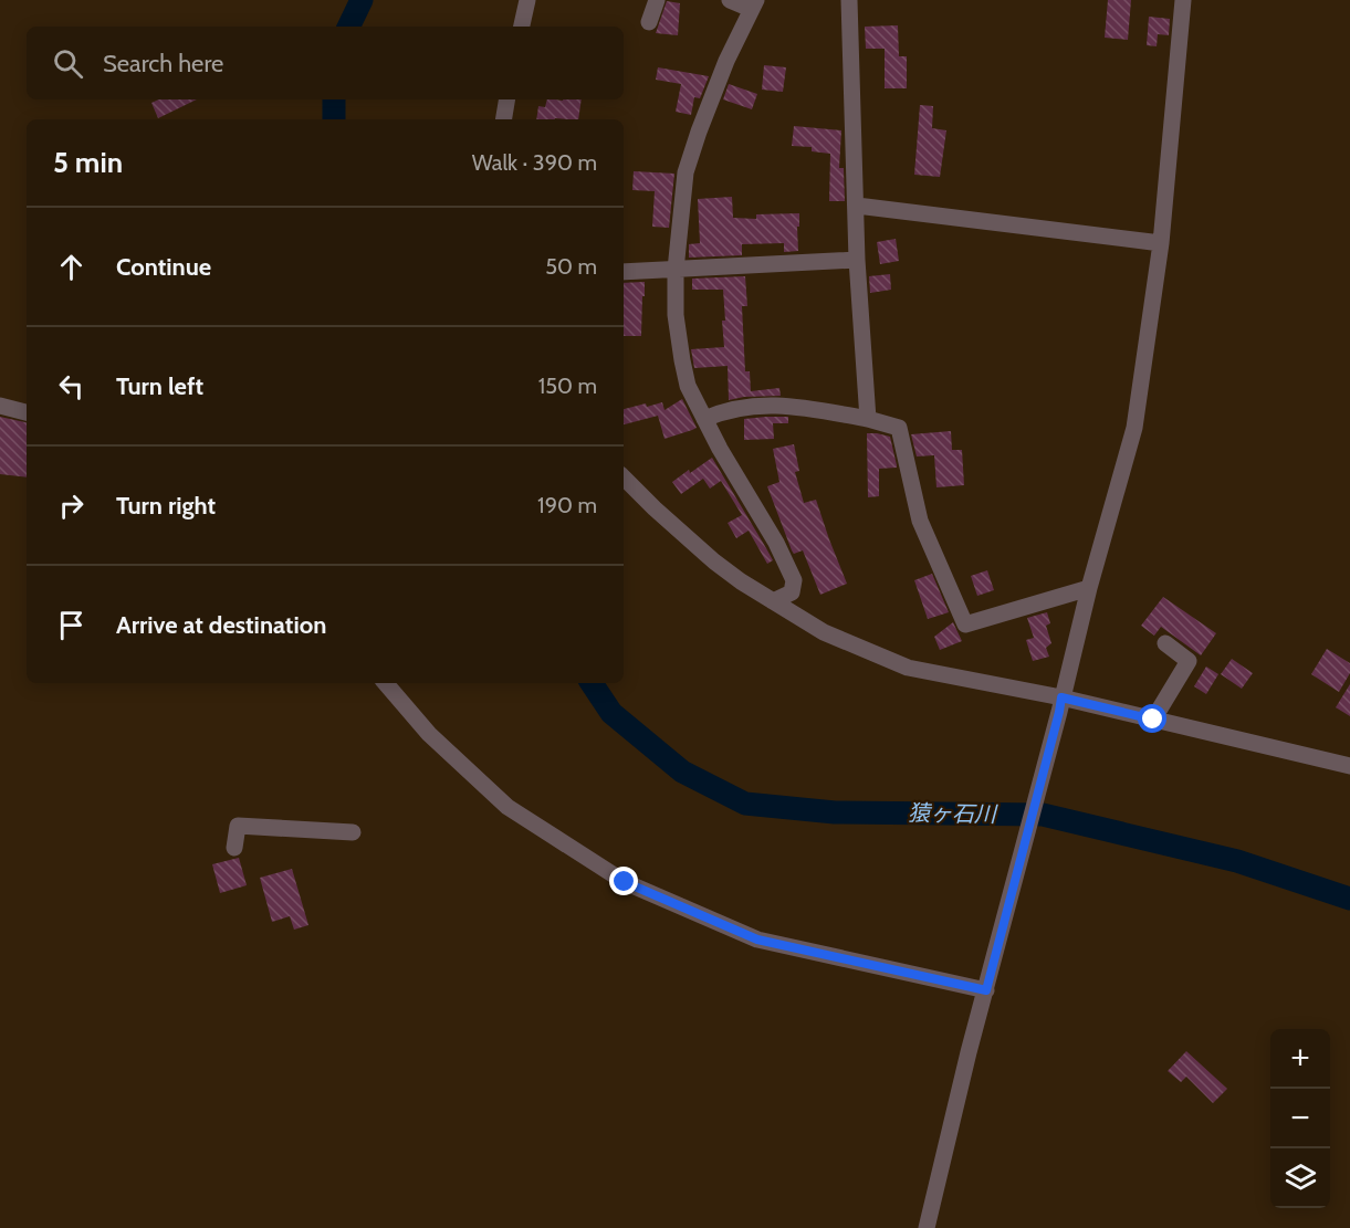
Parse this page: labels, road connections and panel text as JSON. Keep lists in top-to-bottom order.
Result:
{
  "water": ["猿ヶ石川"],
  "page": {
    "search": "Search here",
    "heading": ["5 min", "Walk · 390 m"],
    "list": [
      ["Continue", "50 m"],
      ["Turn left", "150 m"],
      ["Turn right", "190 m"],
      "Arrive at destination"
    ],
    "map_buttons": ["+", "−"]
  }
}
